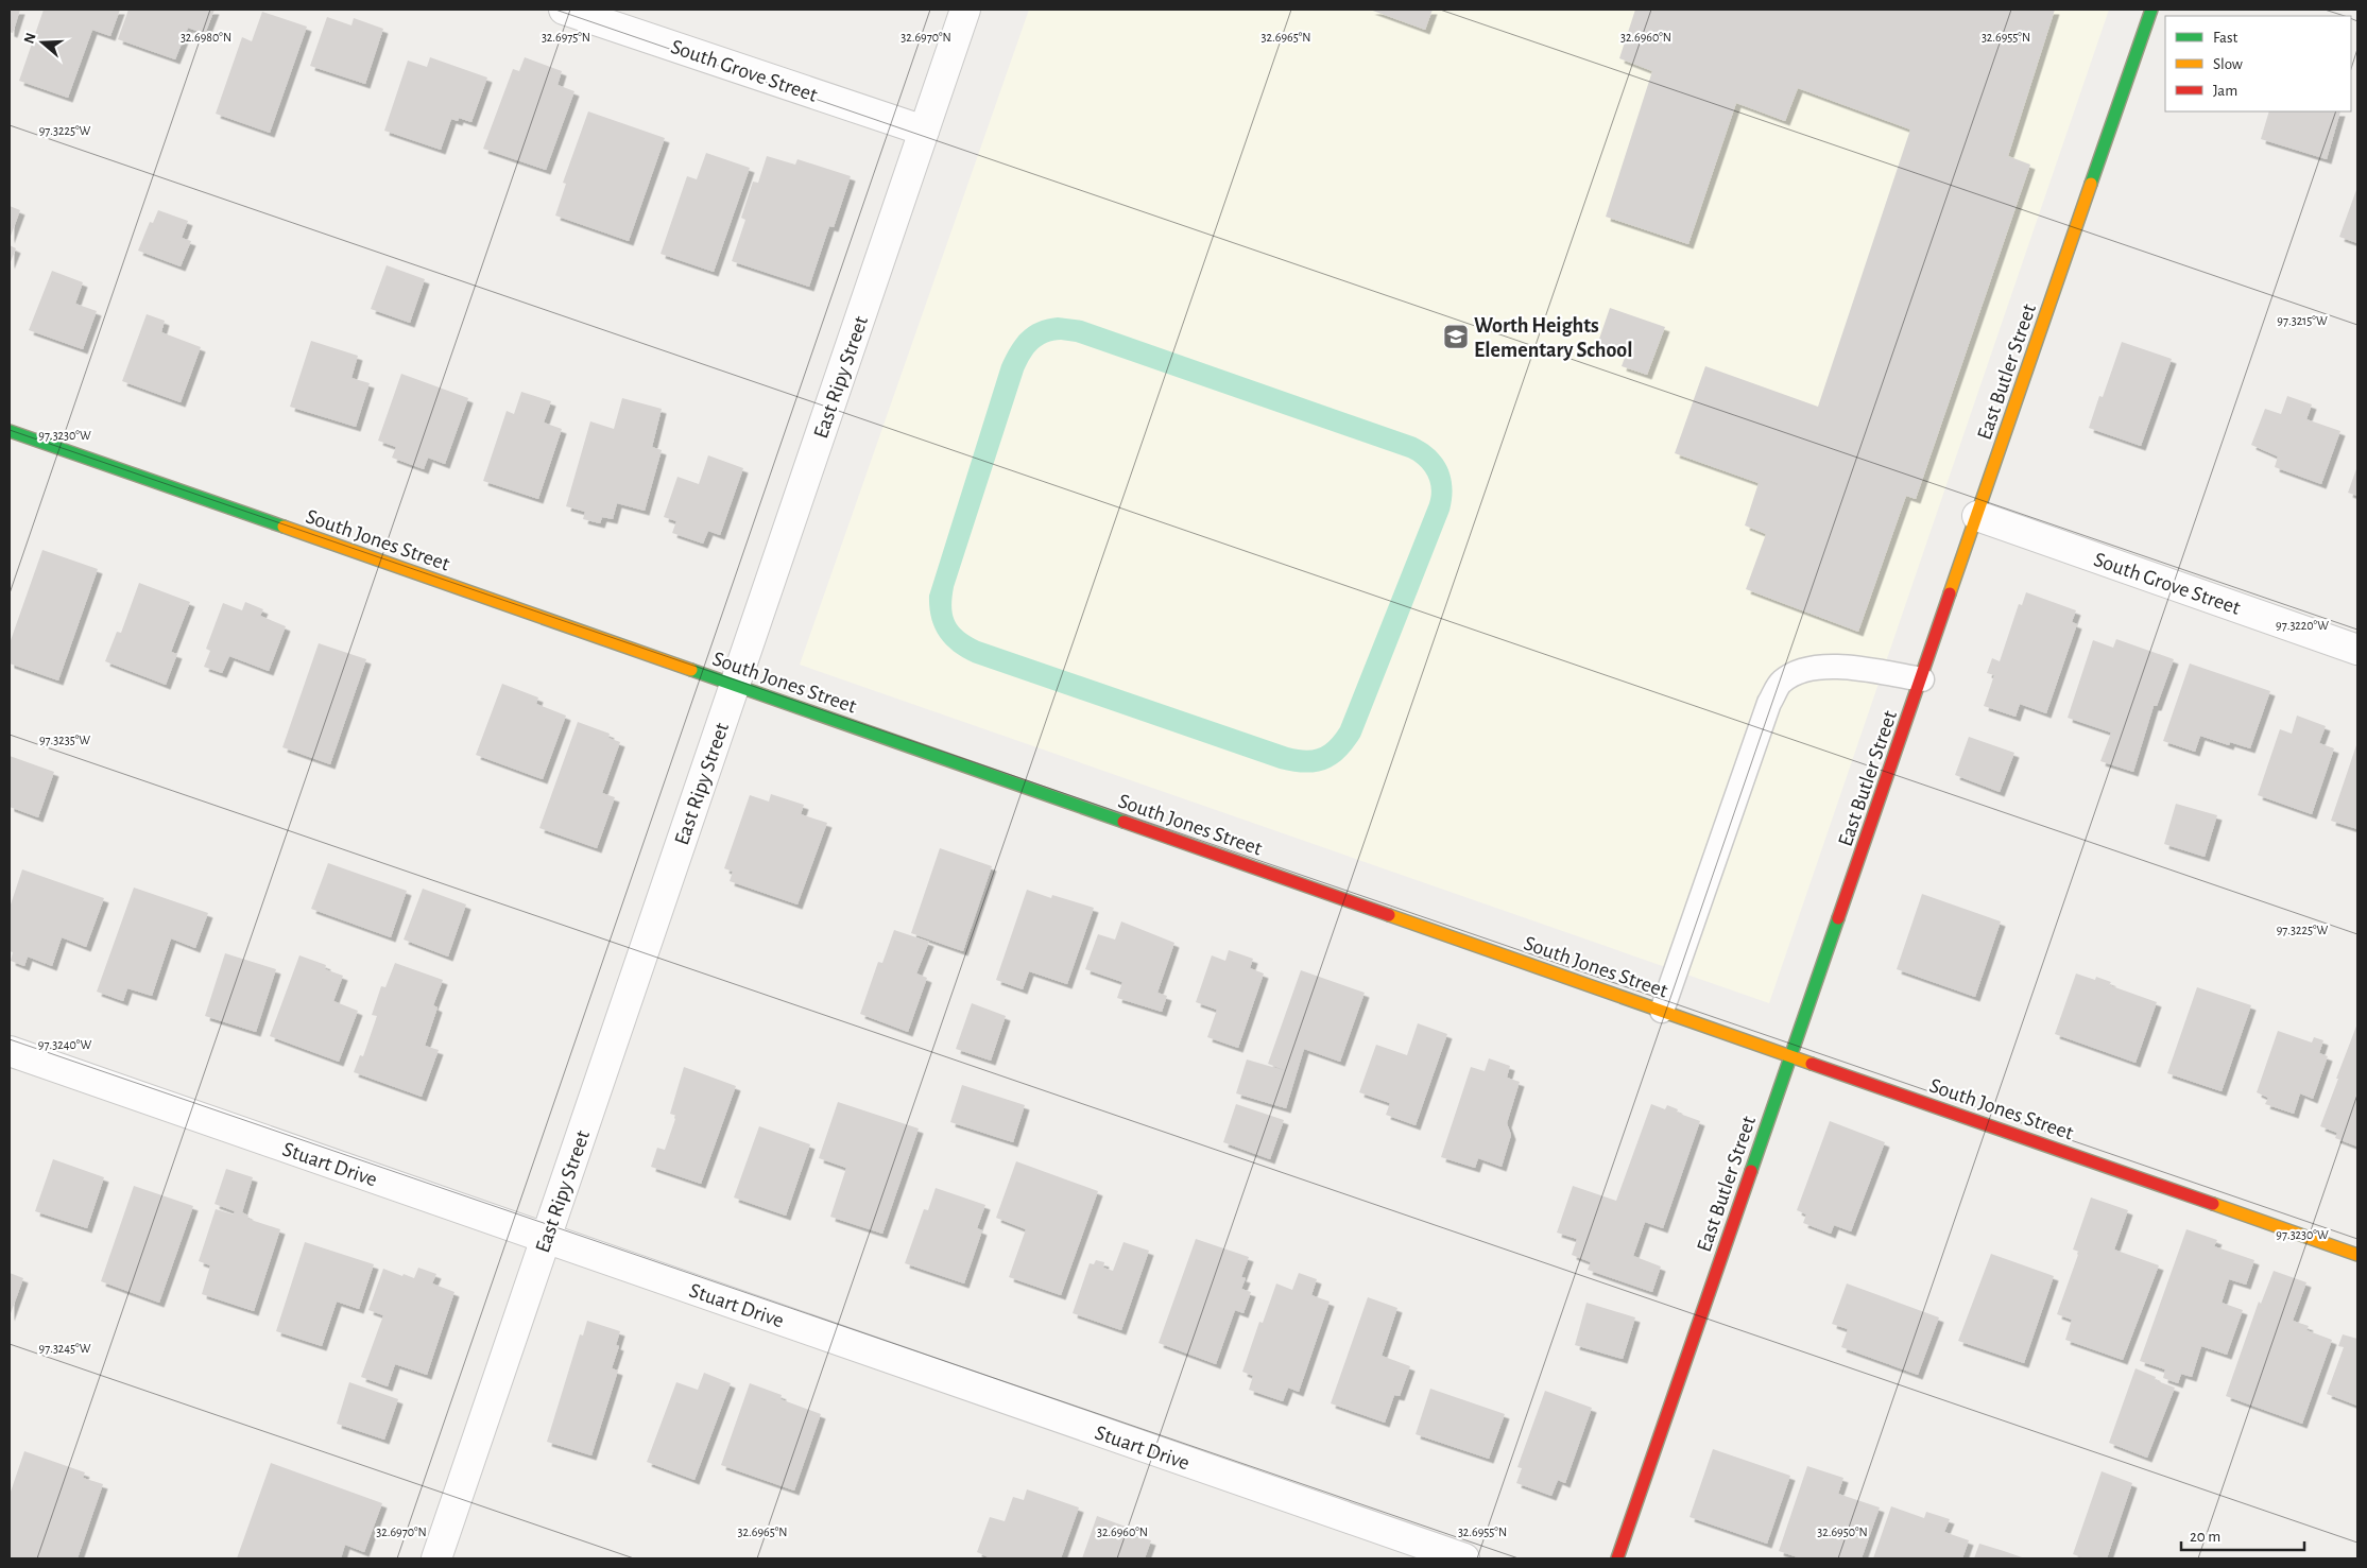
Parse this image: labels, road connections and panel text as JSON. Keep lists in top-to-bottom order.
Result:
{
  "streets": {
    "street": [
      "South Grove Street",
      "East Butler Street",
      "East Ripy Street",
      "South Jones Street",
      "Stuart Drive"
    ]
  },
  "crossings": [
    ["South Grove Street", "East Butler Street"],
    ["South Grove Street", "East Ripy Street"],
    ["East Butler Street", "South Jones Street"],
    ["East Ripy Street", "South Jones Street"],
    ["East Ripy Street", "Stuart Drive"]
  ],
  "places": {
    "school or university": ["Worth Heights Elementary School"]
  },
  "legend": ["Fast", "Slow", "Jam"],
  "scale_bar": "20 m",
  "north": "left",
  "coordinates": [
    "32.6980°N",
    "32.6975°N",
    "32.6970°N",
    "32.6965°N",
    "32.6960°N",
    "32.6955°N",
    "97.3225°W",
    "97.3215°W",
    "97.3230°W",
    "97.3220°W",
    "97.3235°W",
    "97.3240°W",
    "97.3245°W",
    "32.6950°N"
  ]
}
